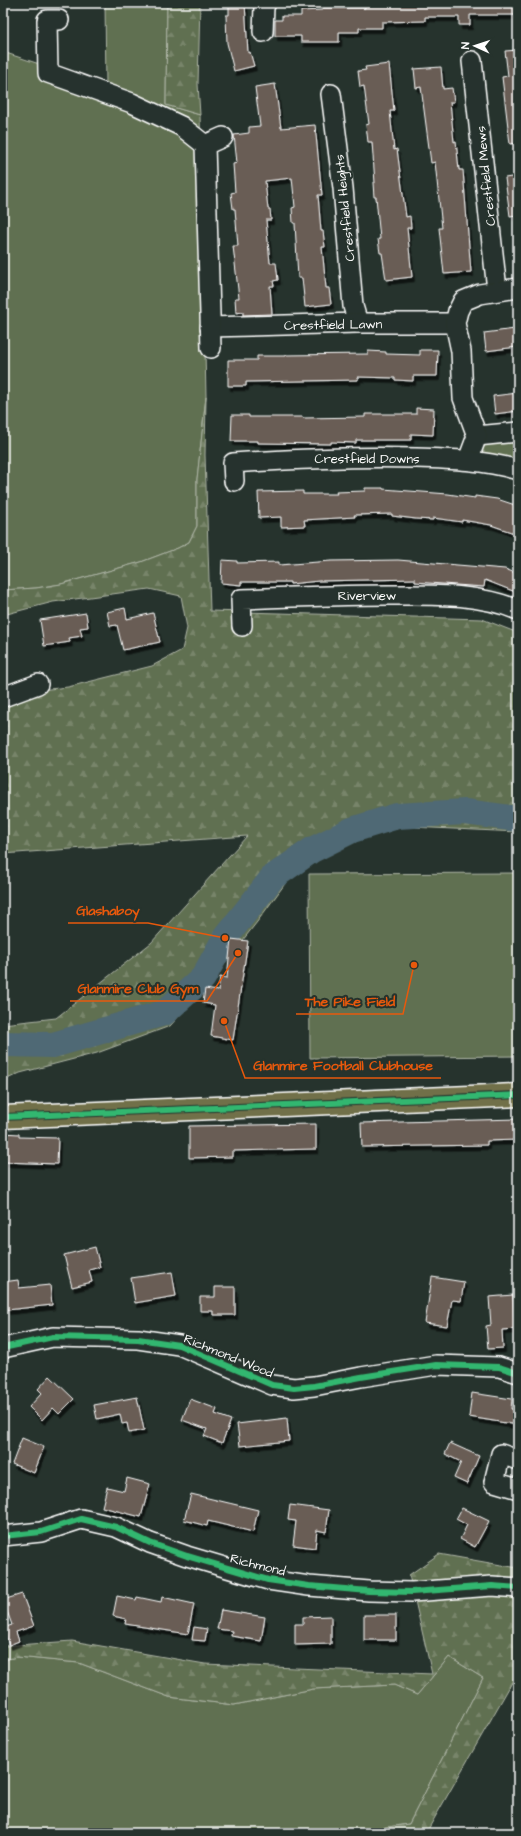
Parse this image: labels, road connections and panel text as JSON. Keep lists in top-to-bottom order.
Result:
{
  "streets": {
    "street": [
      "Crestfield Mews",
      "Crestfield Heights",
      "Crestfield Lawn",
      "Crestfield Downs",
      "Riverview",
      "Richmond Wood",
      "Richmond"
    ]
  },
  "crossings": [
    ["Crestfield Heights", "Crestfield Lawn"]
  ],
  "places": [
    "Glashaboy",
    "Glanmire Club Gym",
    "The Pike Field",
    "Glanmire Football Clubhouse"
  ],
  "north": "left"
}
